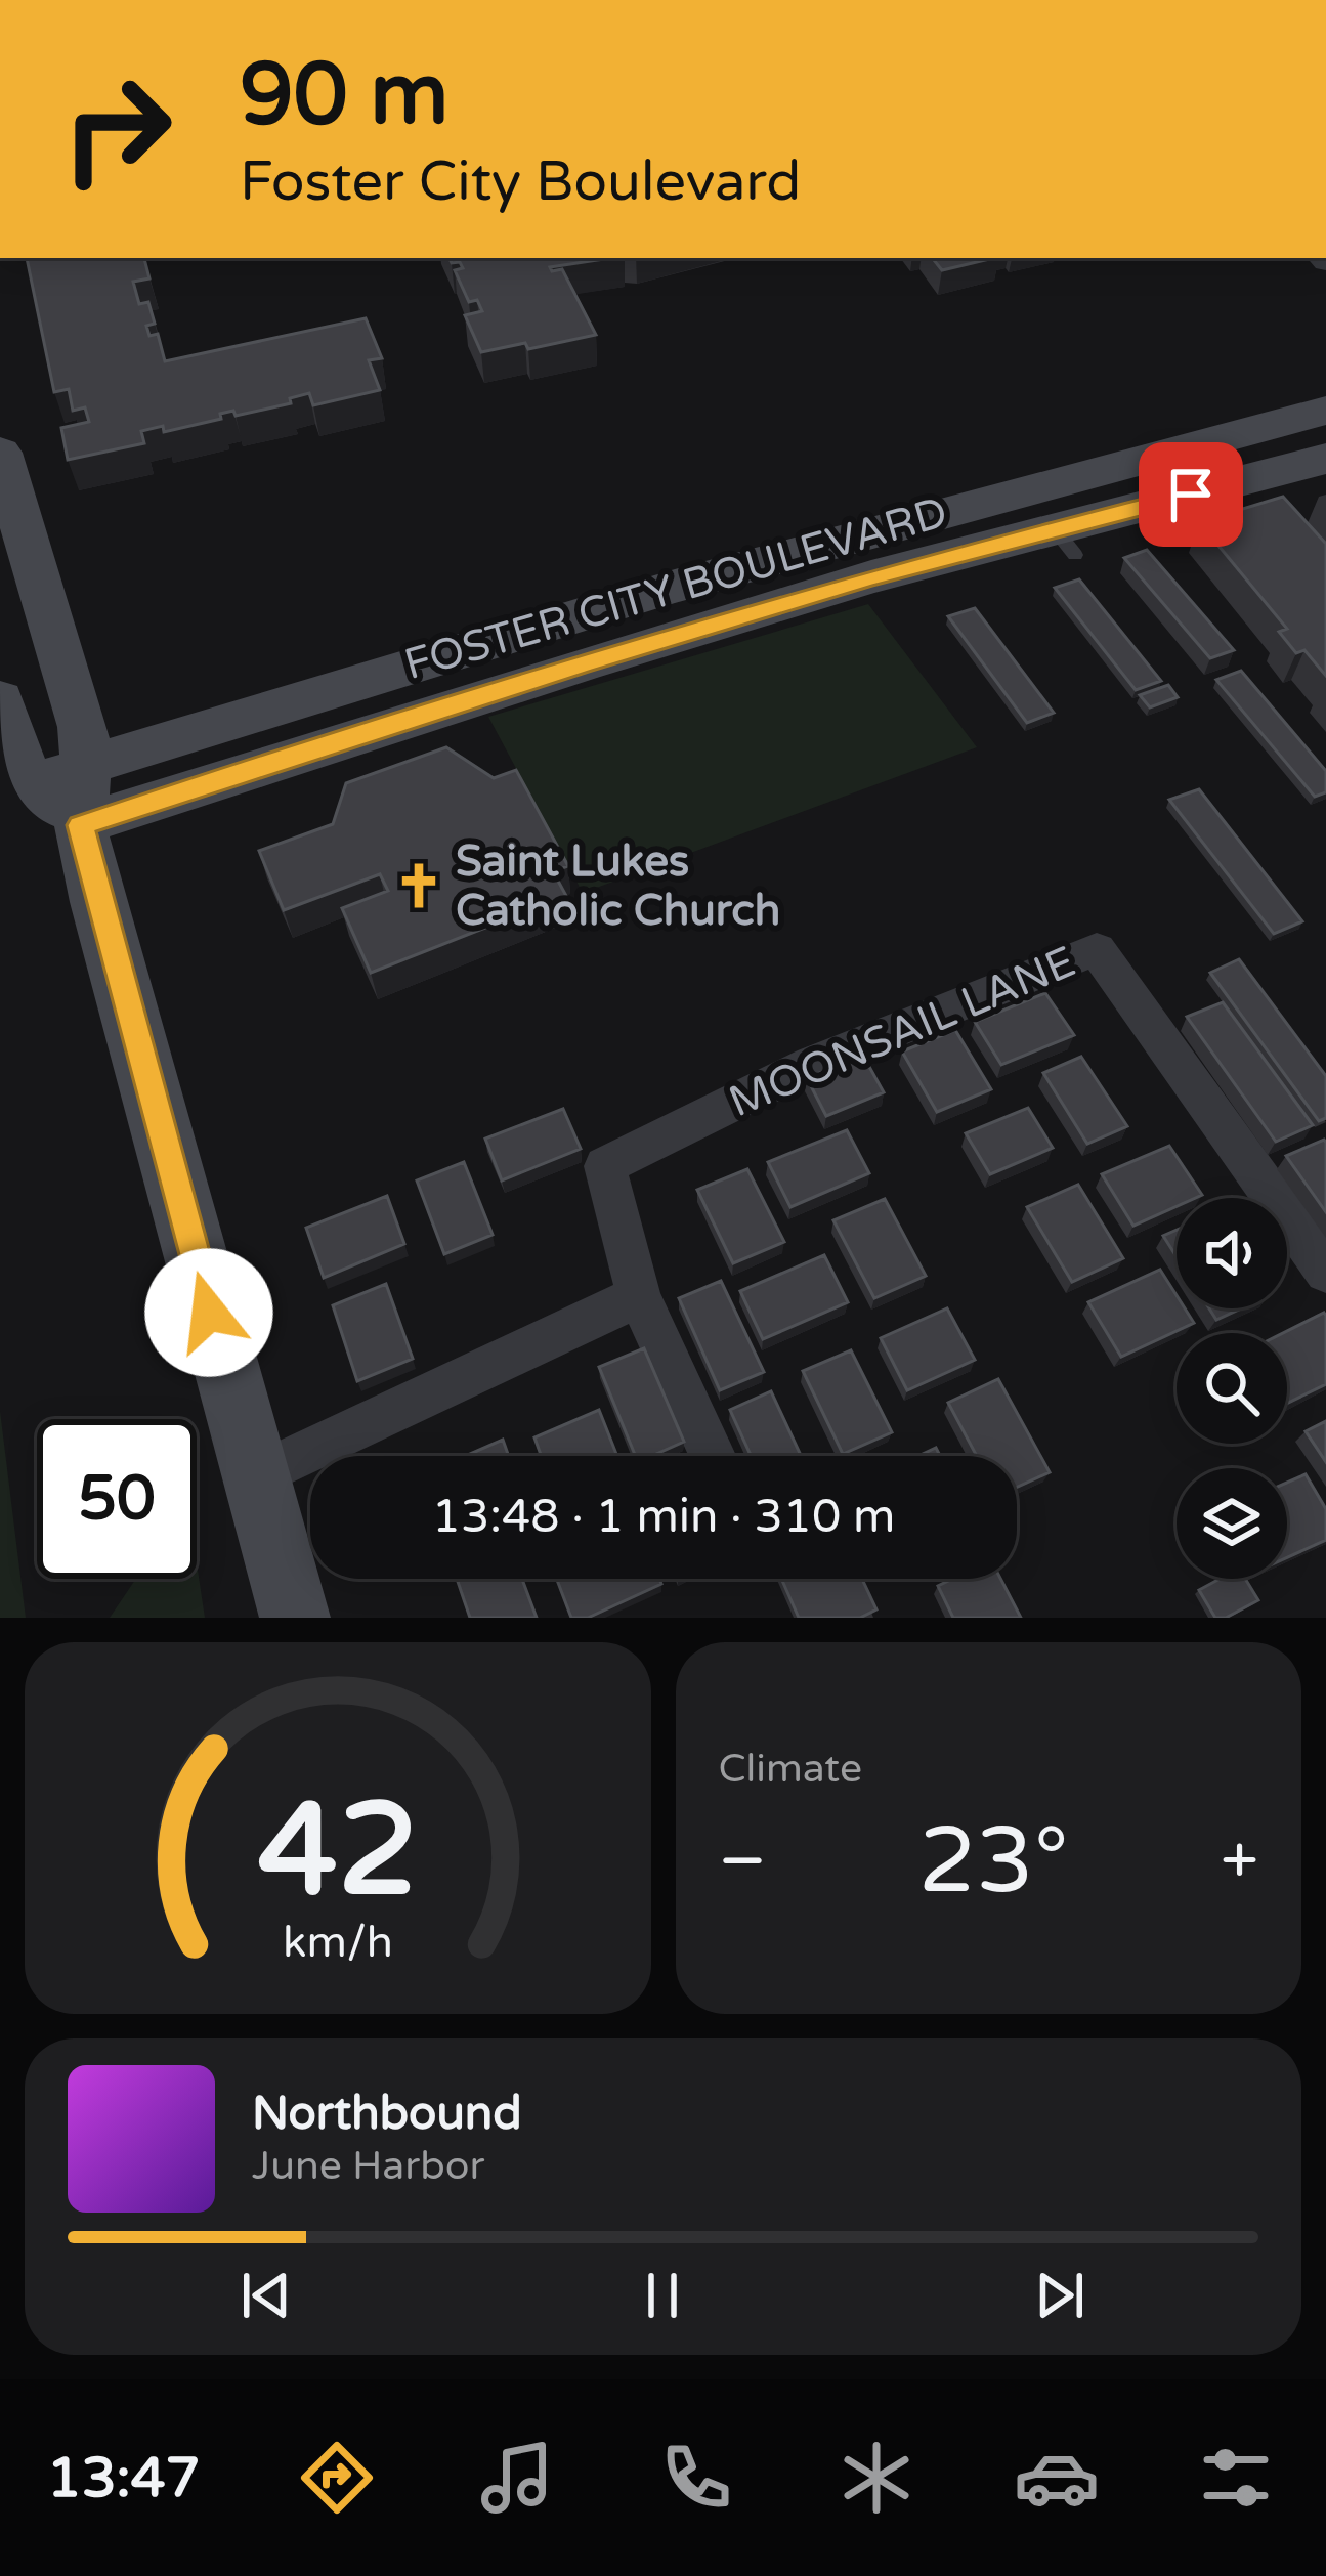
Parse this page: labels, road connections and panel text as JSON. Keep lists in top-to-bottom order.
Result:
{
  "streets": {
    "main road": ["FOSTER CITY BOULEVARD"],
    "street": ["MOONSAIL LANE"]
  },
  "places": {
    "church": ["Saint Lukes Catholic Church"]
  },
  "page": {
    "turn": ["90 m", "Foster City Boulevard"],
    "limit": "50",
    "trip": "13:48 · 1 min · 310 m",
    "tile": "Climate",
    "heat": ["−", "23°", "+"],
    "song": ["Northbound", "June Harbor"],
    "tabs": "13:47",
    "gauge": ["42", "km/h"]
  }
}
